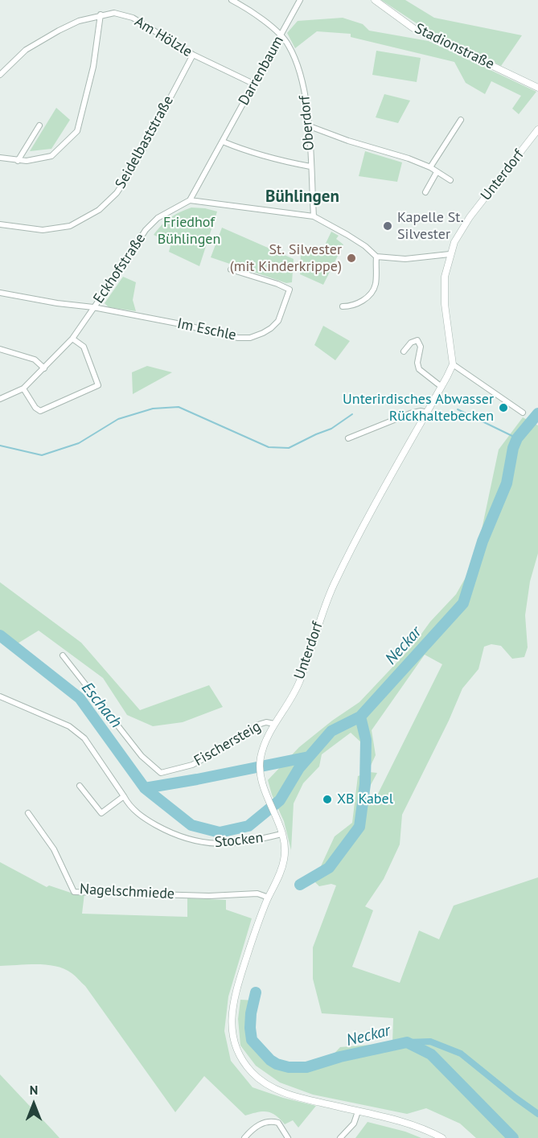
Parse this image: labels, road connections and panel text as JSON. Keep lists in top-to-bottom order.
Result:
{
  "streets": {
    "street": [
      "Am Hölzle",
      "Stadionstraße",
      "Darrenbaum",
      "Oberdorf",
      "Seidelbaststraße",
      "Unterdorf",
      "Eckhofstraße",
      "Im Eschle",
      "Fischersteig",
      "Stocken",
      "Nagelschmiede"
    ]
  },
  "crossings": [
    ["Am Hölzle", "Darrenbaum"],
    ["Am Hölzle", "Seidelbaststraße"],
    ["Darrenbaum", "Oberdorf"],
    ["Darrenbaum", "Eckhofstraße"],
    ["Unterdorf", "Fischersteig"],
    ["Unterdorf", "Stocken"],
    ["Unterdorf", "Nagelschmiede"],
    ["Eckhofstraße", "Im Eschle"]
  ],
  "districts": ["Bühlingen"],
  "water": ["Neckar", "Eschach"],
  "parks": ["Friedhof Bühlingen"],
  "places": [
    "Kapelle St. Silvester",
    "St. Silvester (mit Kinderkrippe)",
    "Unterirdisches Abwasser Rückhaltebecken",
    "XB Kabel"
  ],
  "north": "top"
}
